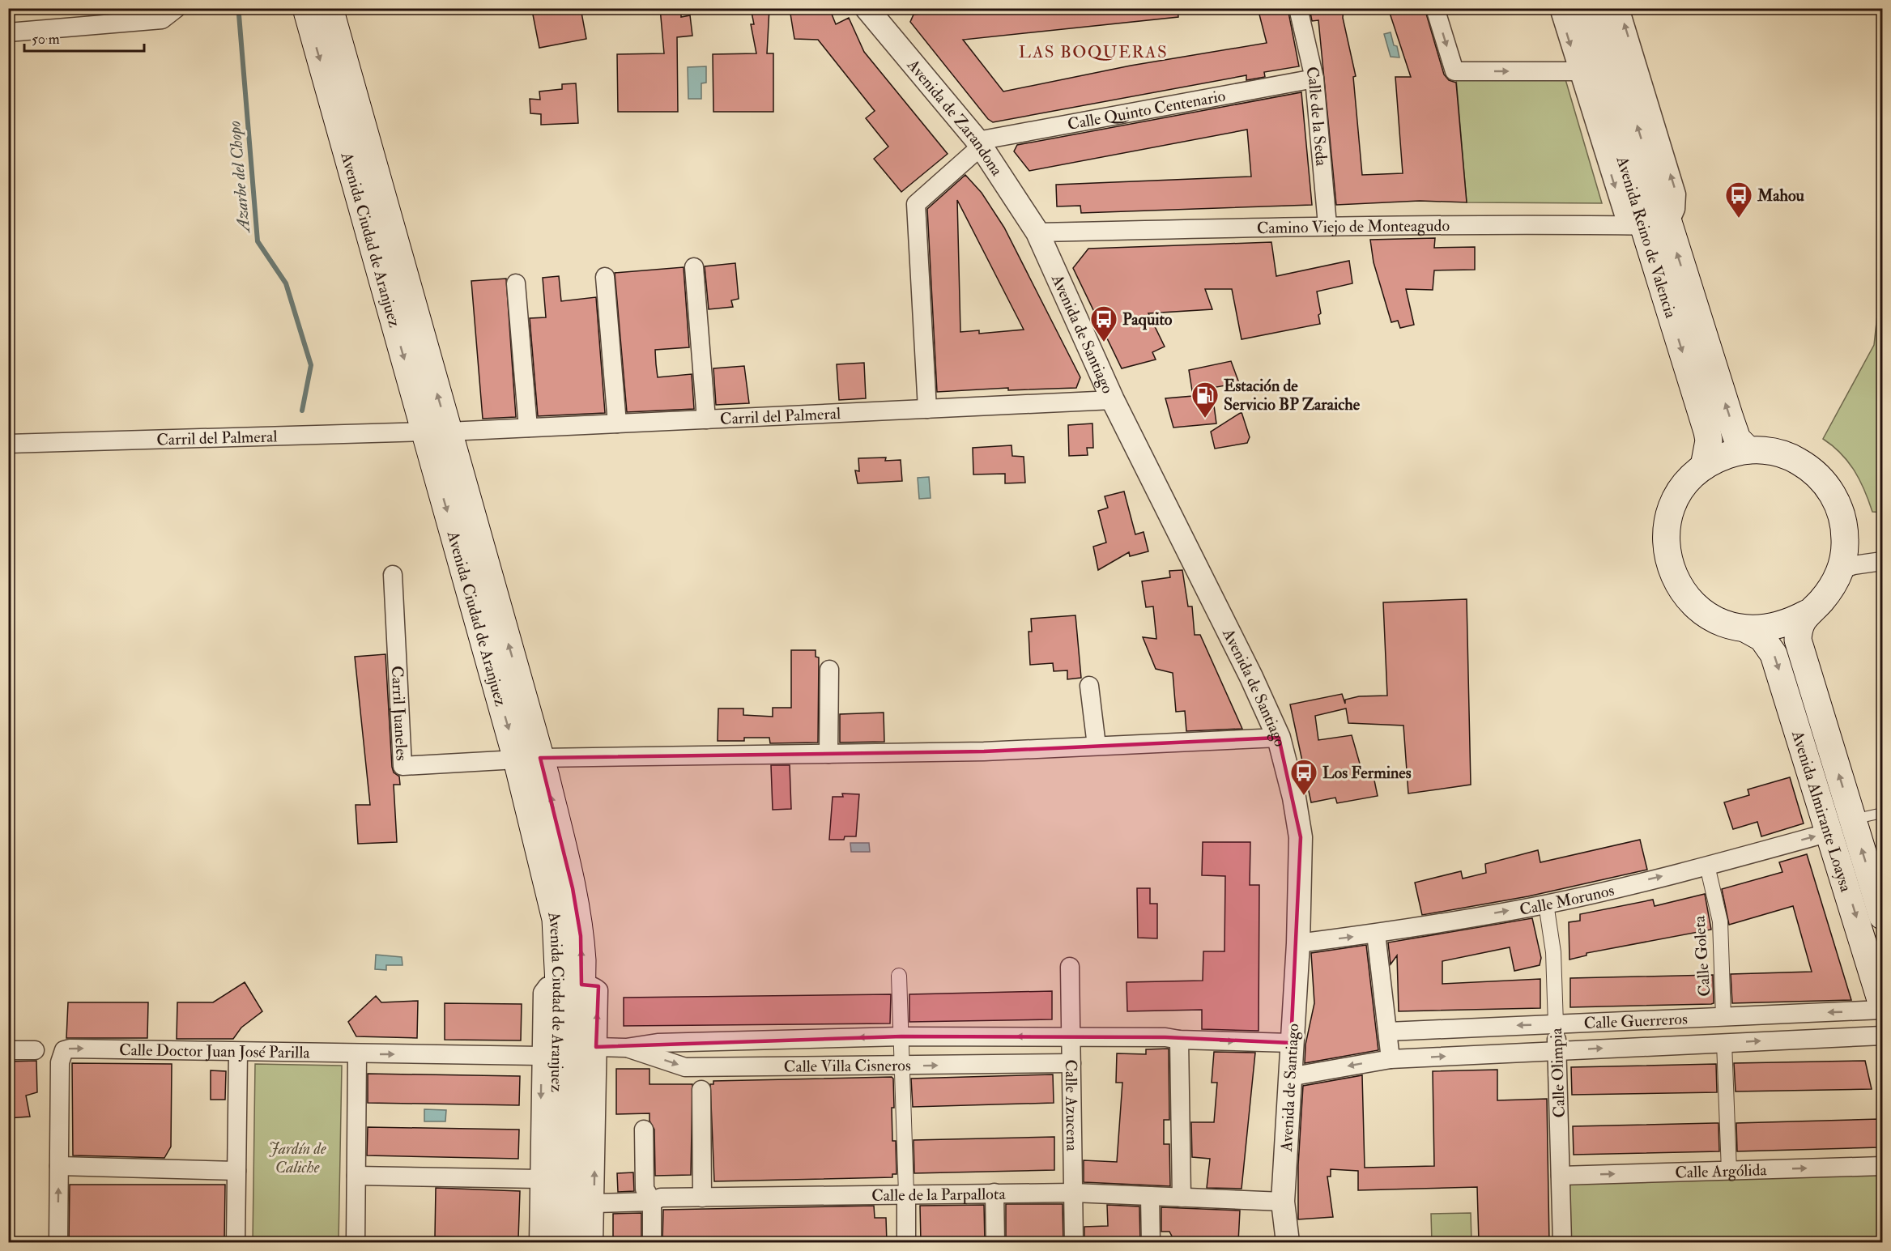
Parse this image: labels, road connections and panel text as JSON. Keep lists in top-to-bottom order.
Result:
{
  "streets": {
    "main road": ["Avenida Reino de Valencia", "Avenida Ciudad de Aranjuez", "Avenida Almirante Loaysa"],
    "street": [
      "Calle Quinto Centenario",
      "Calle de la Seda",
      "Avenida de Zarandona",
      "Camino Viejo de Monteagudo",
      "Avenida de Santiago",
      "Carril del Palmeral",
      "Carril Juaneles",
      "Calle Morunos",
      "Calle Goleta",
      "Calle Guerreros",
      "Calle Doctor Juan José Parilla",
      "Calle Villa Cisneros",
      "Calle Olimpia",
      "Calle Azucena",
      "Calle Argólida",
      "Calle de la Parpallota"
    ]
  },
  "crossings": [
    ["Calle Quinto Centenario", "Calle de la Seda"],
    ["Calle Quinto Centenario", "Avenida de Zarandona"],
    ["Calle de la Seda", "Camino Viejo de Monteagudo"],
    ["Avenida de Zarandona", "Camino Viejo de Monteagudo"],
    ["Avenida de Zarandona", "Avenida de Santiago"],
    ["Camino Viejo de Monteagudo", "Avenida Reino de Valencia"],
    ["Camino Viejo de Monteagudo", "Avenida de Santiago"],
    ["Avenida Ciudad de Aranjuez", "Carril del Palmeral"],
    ["Avenida Ciudad de Aranjuez", "Carril Juaneles"],
    ["Avenida Ciudad de Aranjuez", "Calle Doctor Juan José Parilla"],
    ["Avenida Ciudad de Aranjuez", "Calle Villa Cisneros"],
    ["Avenida de Santiago", "Carril del Palmeral"],
    ["Avenida de Santiago", "Calle Morunos"],
    ["Avenida de Santiago", "Calle Guerreros"],
    ["Avenida de Santiago", "Calle Villa Cisneros"],
    ["Avenida de Santiago", "Calle de la Parpallota"],
    ["Avenida Almirante Loaysa", "Calle Morunos"],
    ["Calle Morunos", "Calle Goleta"],
    ["Calle Morunos", "Calle Olimpia"],
    ["Calle Goleta", "Calle Guerreros"],
    ["Calle Guerreros", "Calle Olimpia"],
    ["Calle Doctor Juan José Parilla", "Calle Villa Cisneros"],
    ["Calle Villa Cisneros", "Calle Azucena"],
    ["Calle Olimpia", "Calle Argólida"],
    ["Calle Azucena", "Calle de la Parpallota"]
  ],
  "one_way": ["Calle Morunos", "Calle Argólida"],
  "districts": ["LAS BOQUERAS"],
  "water": ["Azarbe del Chopo"],
  "parks": ["Jardín de Caliche"],
  "places": {
    "bus stop": ["Mahou", "Paquito", "Los Fermines"],
    "fuel station": ["Estación de Servicio BP Zaraiche"]
  },
  "scale_bar": "50 m"
}
